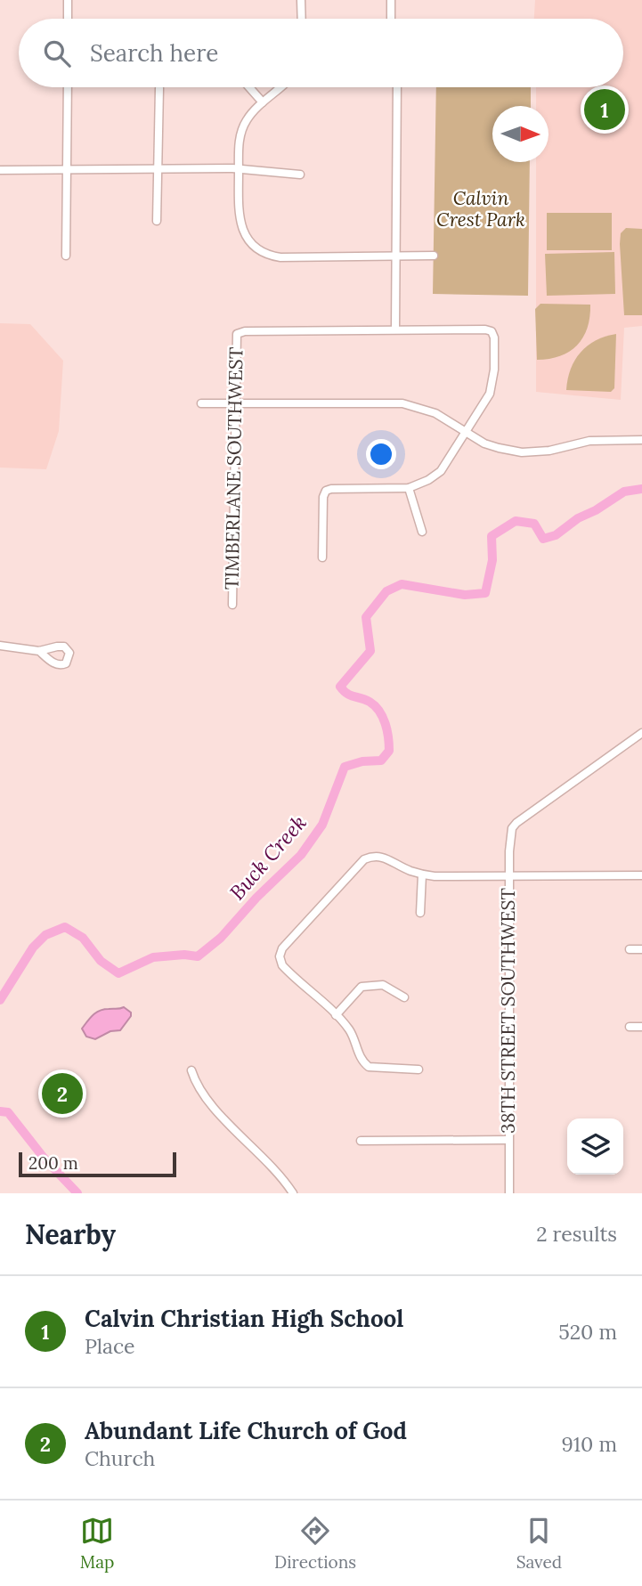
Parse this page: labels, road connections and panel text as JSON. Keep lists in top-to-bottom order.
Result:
{
  "streets": {
    "street": ["TIMBERLANE SOUTHWEST", "38TH STREET SOUTHWEST"]
  },
  "water": ["Buck Creek"],
  "parks": ["Calvin Crest Park"],
  "scale_bar": "200 m",
  "north": "right",
  "page": {
    "search": "Search here",
    "pins": ["1", "2"],
    "scale": "200 m",
    "heading": ["Nearby", "2 results"],
    "list": [
      {
        "mark": "1",
        "name": "Calvin Christian High School",
        "note": "Place",
        "value": "520 m"
      },
      {
        "mark": "2",
        "name": "Abundant Life Church of God",
        "note": "Church",
        "value": "910 m"
      }
    ],
    "nav": ["Map", "Directions", "Saved"]
  }
}
